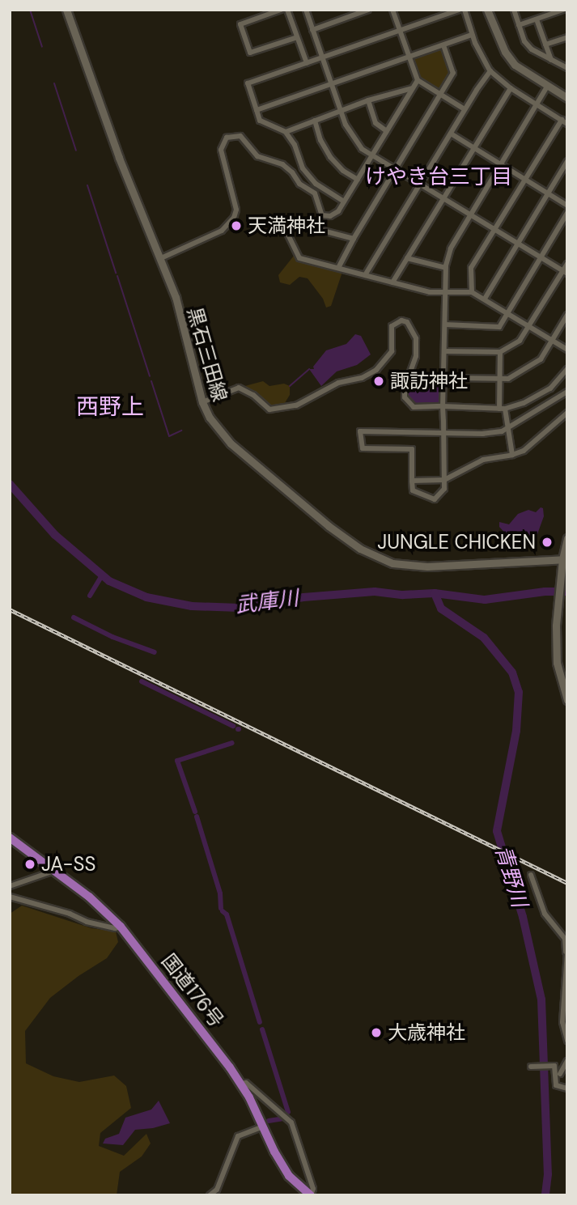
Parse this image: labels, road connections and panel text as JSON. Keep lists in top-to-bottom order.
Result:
{
  "streets": {
    "highway": ["国道176号"],
    "main road": ["黒石三田線"]
  },
  "districts": ["けやき台三丁目", "西野上"],
  "water": ["武庫川", "青野川"],
  "places": [
    "天満神社",
    "諏訪神社",
    "JUNGLE CHICKEN",
    "JA-SS",
    "大歳神社"
  ]
}
